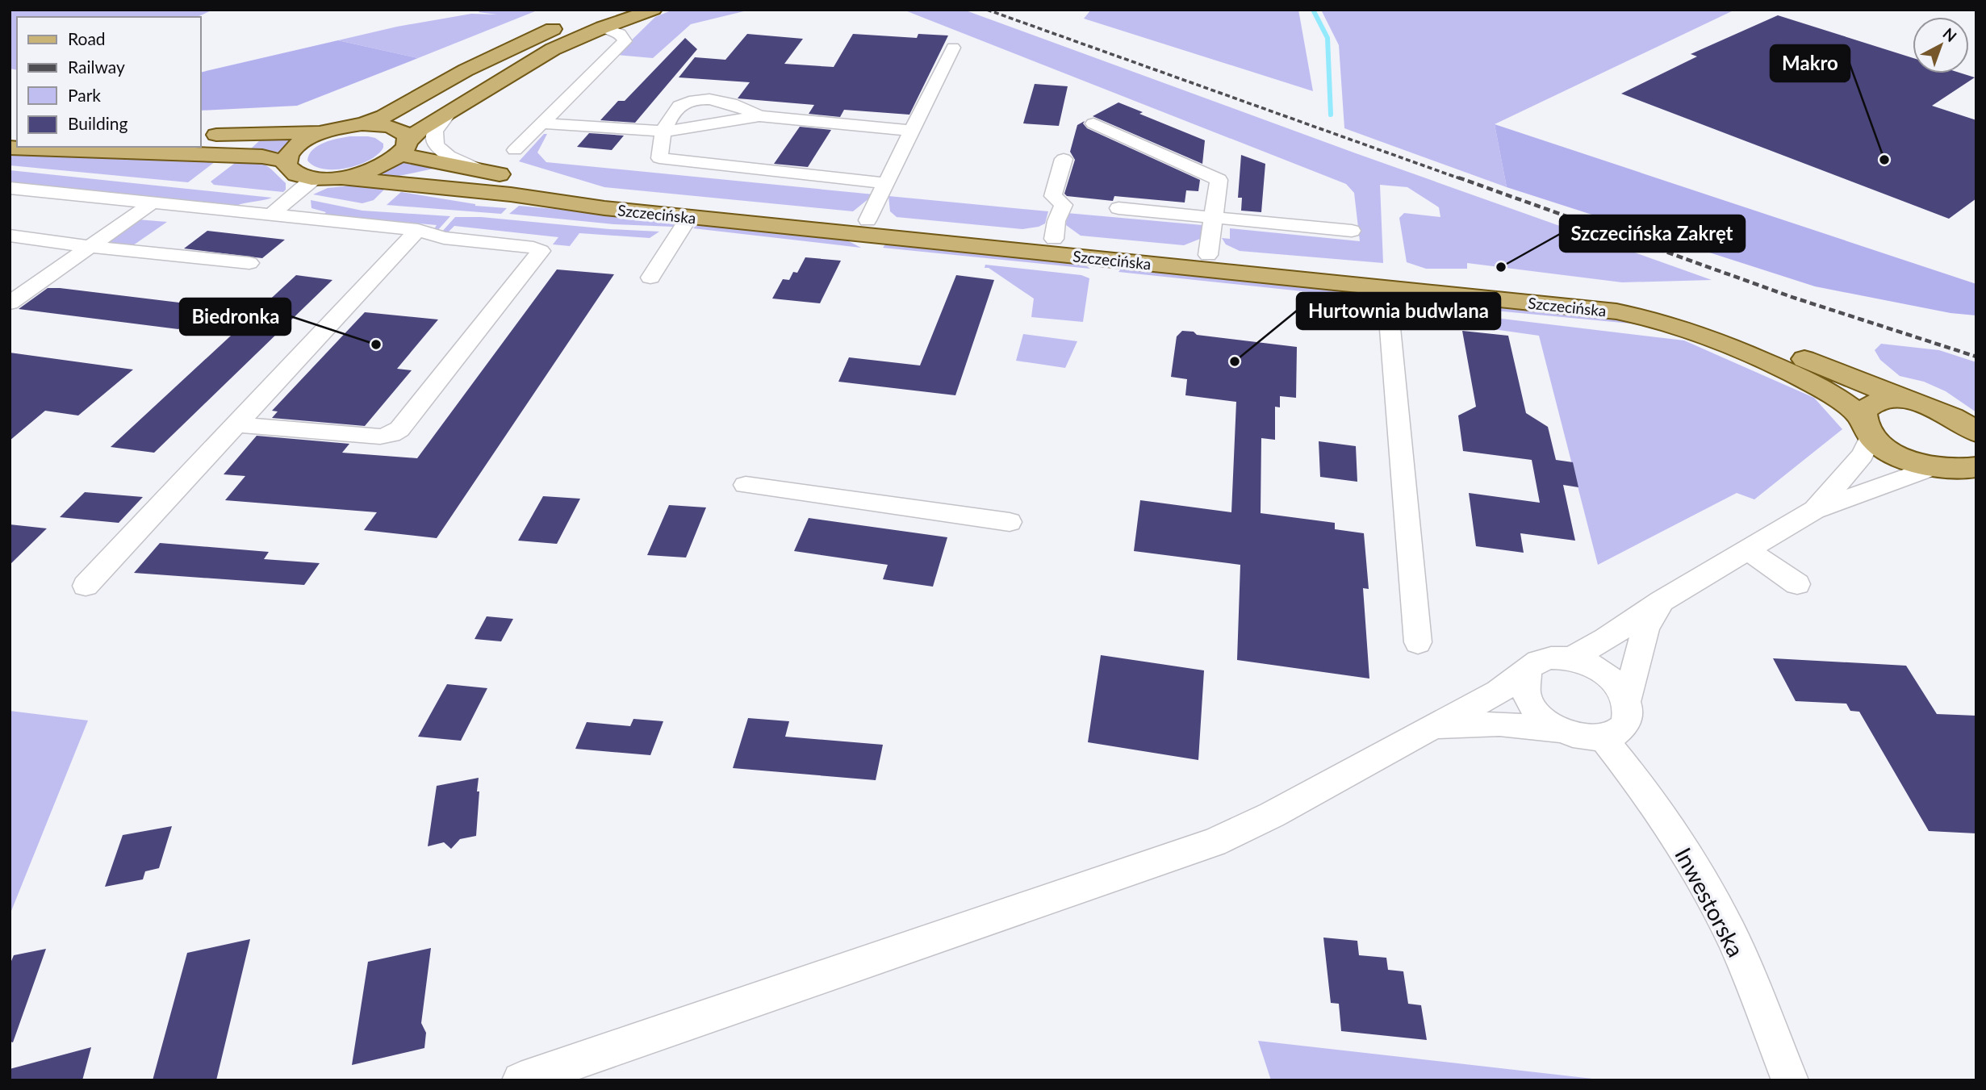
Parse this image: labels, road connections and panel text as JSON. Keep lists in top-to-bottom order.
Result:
{
  "streets": {
    "main road": ["Szczecińska"],
    "street": ["Inwestorska"]
  },
  "places": [
    "Makro",
    "Szczecińska Zakręt",
    "Biedronka",
    "Hurtownia budwlana"
  ],
  "legend": [
    "Road",
    "Railway",
    "Park",
    "Building"
  ],
  "north": "top right"
}
